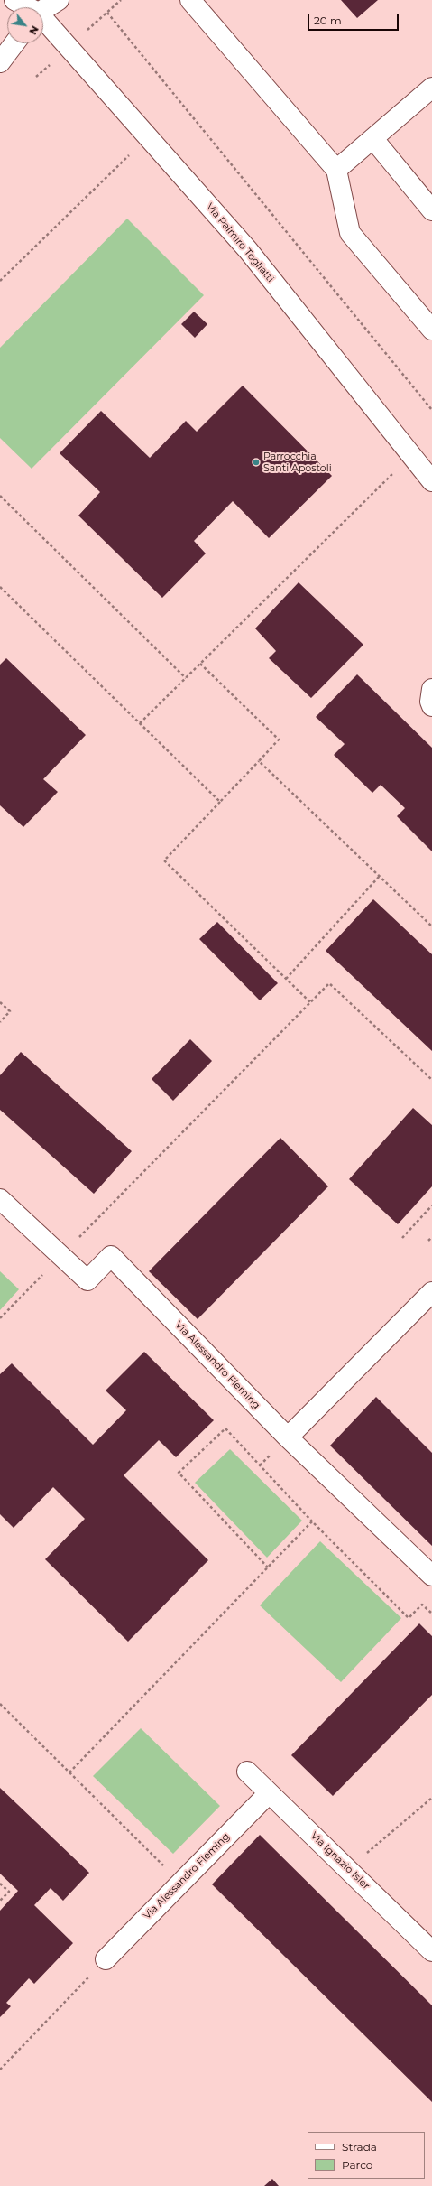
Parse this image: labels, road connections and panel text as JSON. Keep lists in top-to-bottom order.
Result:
{
  "streets": {
    "street": ["Via Palmiro Togliatti", "Via Alessandro Fleming", "Via Ignazio Isler"]
  },
  "crossings": [
    ["Via Alessandro Fleming", "Via Ignazio Isler"]
  ],
  "places": ["Parrocchia Santi Apostoli"],
  "legend": ["Strada", "Parco"],
  "scale_bar": "20 m",
  "north": "bottom right"
}
